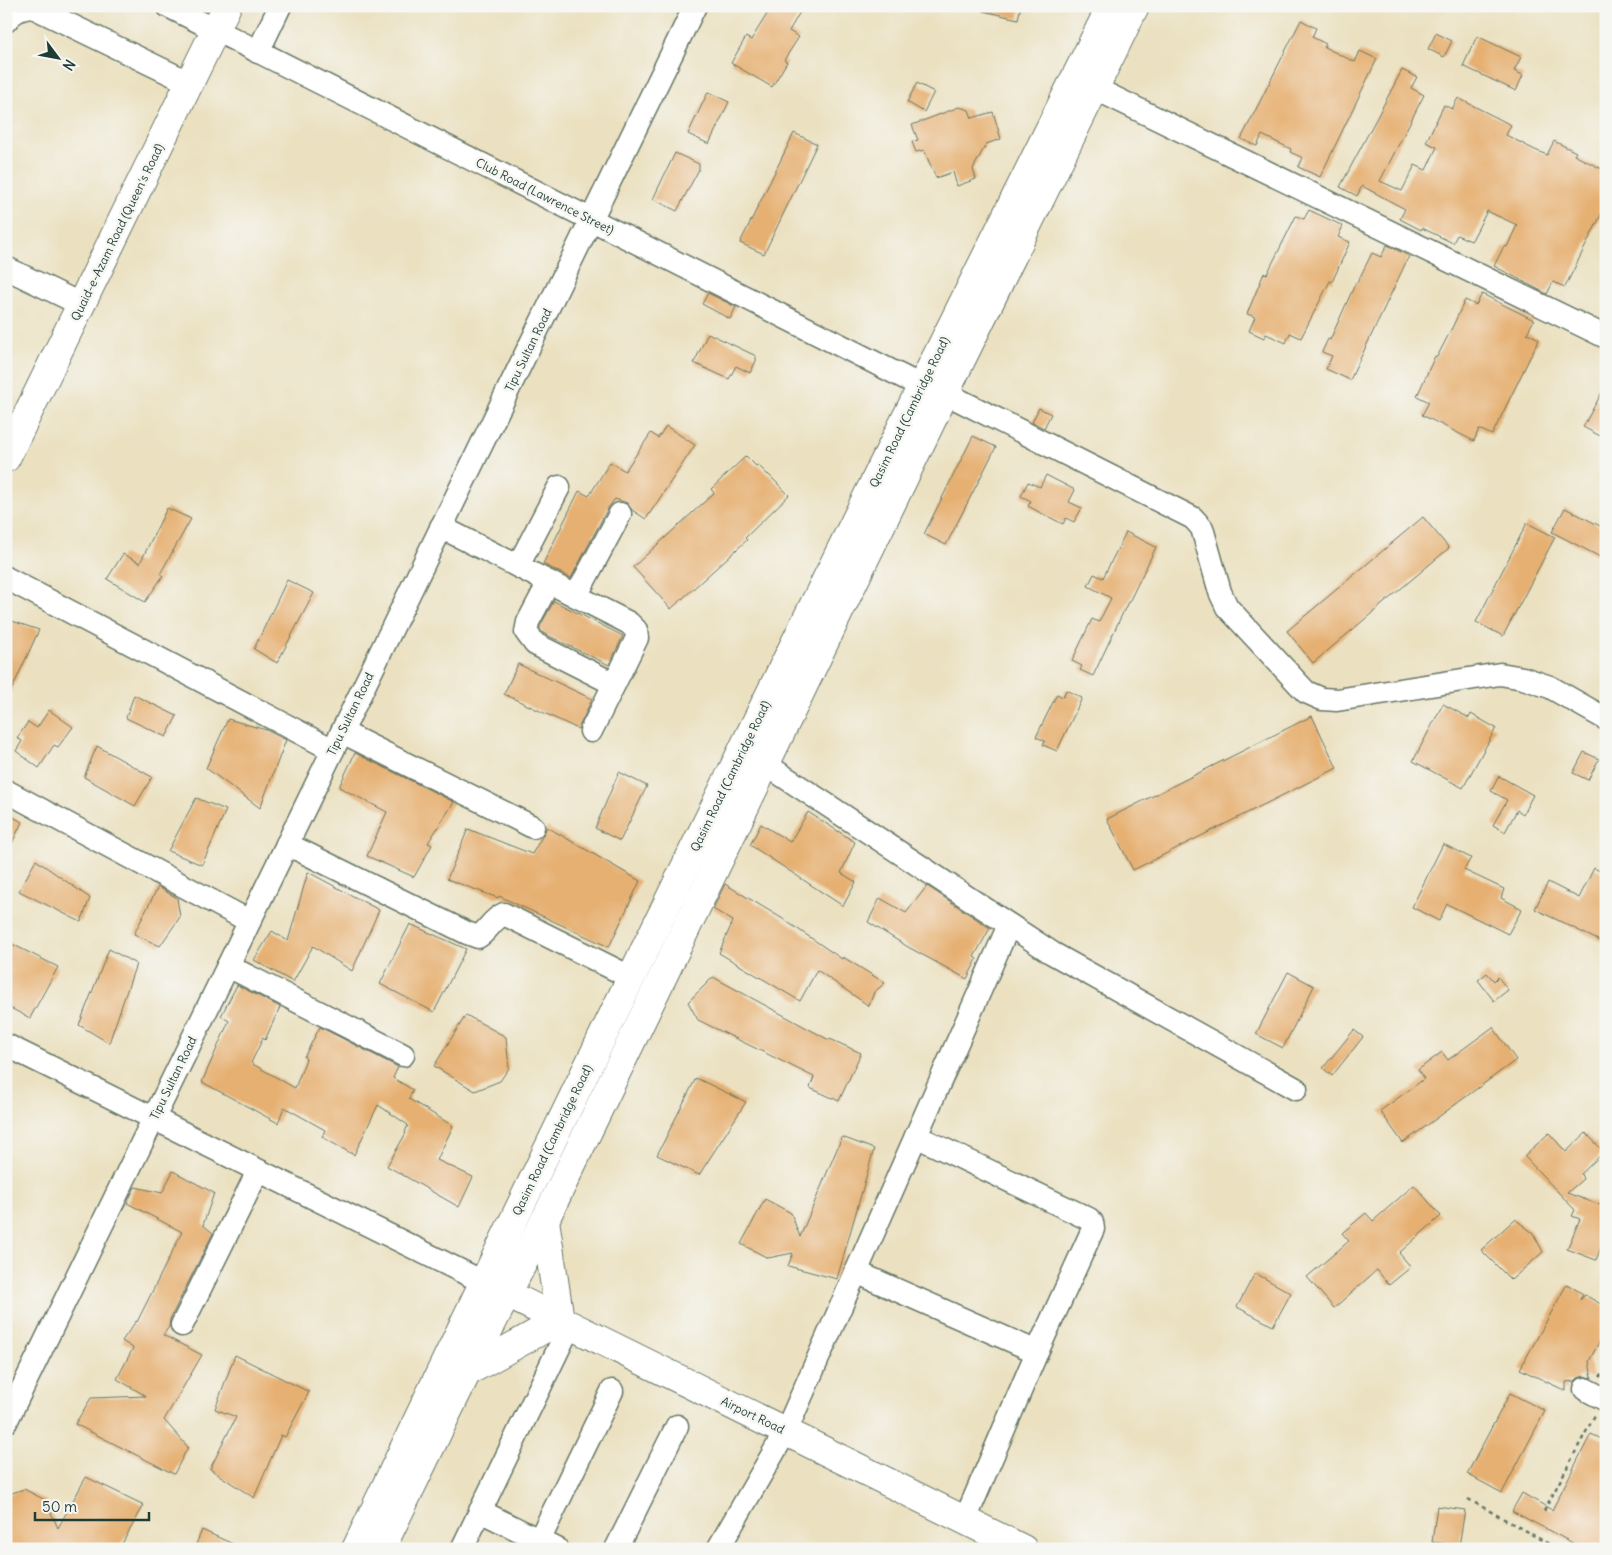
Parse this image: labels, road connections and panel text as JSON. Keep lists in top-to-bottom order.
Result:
{
  "streets": {
    "main road": ["Quaid-e-Azam Road (Queen's Road)", "Qasim Road (Cambridge Road)", "Airport Road"],
    "street": ["Club Road (Lawrence Street)", "Tipu Sultan Road"]
  },
  "crossings": [
    ["Club Road (Lawrence Street)", "Quaid-e-Azam Road (Queen's Road)"],
    ["Club Road (Lawrence Street)", "Tipu Sultan Road"],
    ["Club Road (Lawrence Street)", "Qasim Road (Cambridge Road)"],
    ["Qasim Road (Cambridge Road)", "Airport Road"]
  ],
  "scale_bar": "50 m",
  "north": "bottom right"
}
